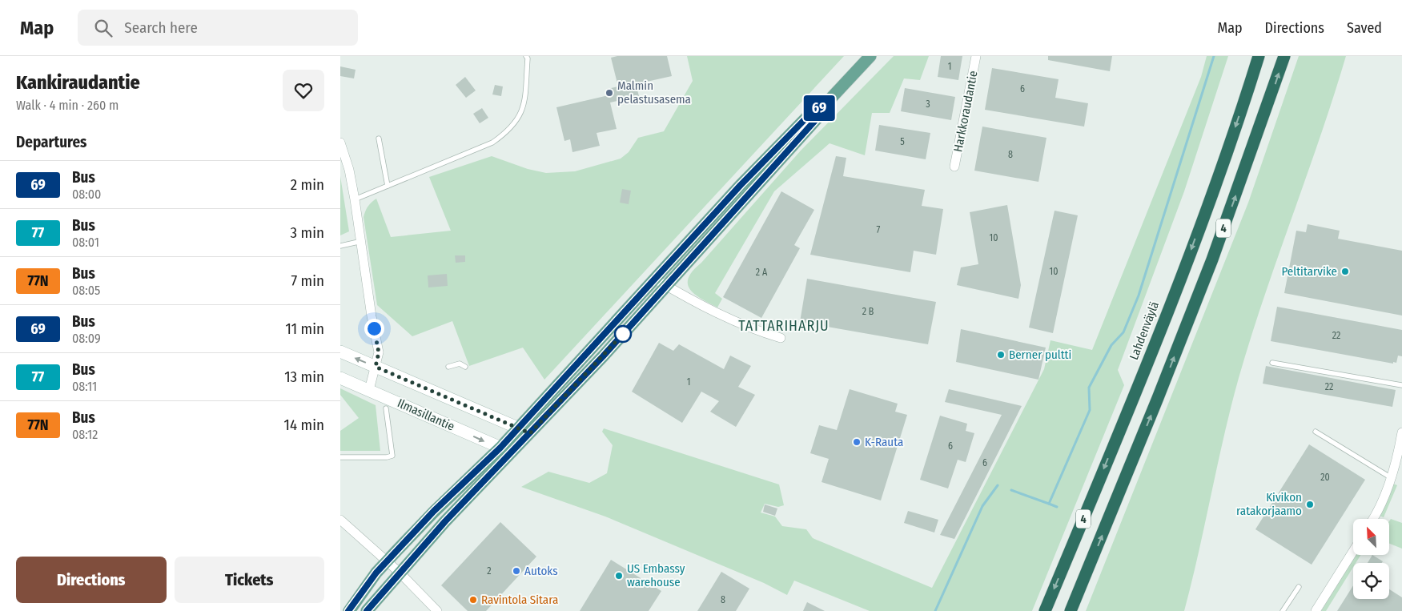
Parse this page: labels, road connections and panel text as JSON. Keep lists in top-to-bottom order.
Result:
{
  "streets": {
    "highway": ["4", "Lahdenväylä"],
    "main road": ["Ilmasillantie"],
    "street": ["Harkkoraudantie"]
  },
  "districts": ["TATTARIHARJU"],
  "places": [
    "Malmin pelastusasema",
    "Peltitarvike",
    "Berner pultti",
    "K-Rauta",
    "Kivikon ratakorjaamo",
    "Autoks",
    "US Embassy warehouse",
    "Ravintola Sitara"
  ],
  "lines": ["bus line 69"],
  "house_numbers": [
    "1",
    "6",
    "3",
    "5",
    "8",
    "7",
    "10",
    "10",
    "2 A",
    "2 B",
    "22",
    "1",
    "22",
    "6",
    "6",
    "20",
    "2",
    "8"
  ],
  "north": "top left",
  "page": {
    "header": "Map",
    "search": "Search here",
    "nav": ["Map", "Directions", "Saved"],
    "heading": [
      ["Kankiraudantie", "Walk · 4 min · 260 m"],
      "Departures"
    ],
    "on_map": "69",
    "list": [
      {
        "mark": "69",
        "name": "Bus",
        "note": "08:00",
        "value": "2 min"
      },
      {
        "mark": "77",
        "name": "Bus",
        "note": "08:01",
        "value": "3 min"
      },
      {
        "mark": "77N",
        "name": "Bus",
        "note": "08:05",
        "value": "7 min"
      },
      {
        "mark": "69",
        "name": "Bus",
        "note": "08:09",
        "value": "11 min"
      },
      {
        "mark": "77",
        "name": "Bus",
        "note": "08:11",
        "value": "13 min"
      },
      {
        "mark": "77N",
        "name": "Bus",
        "note": "08:12",
        "value": "14 min"
      }
    ],
    "buttons": ["Directions", "Tickets"]
  }
}
